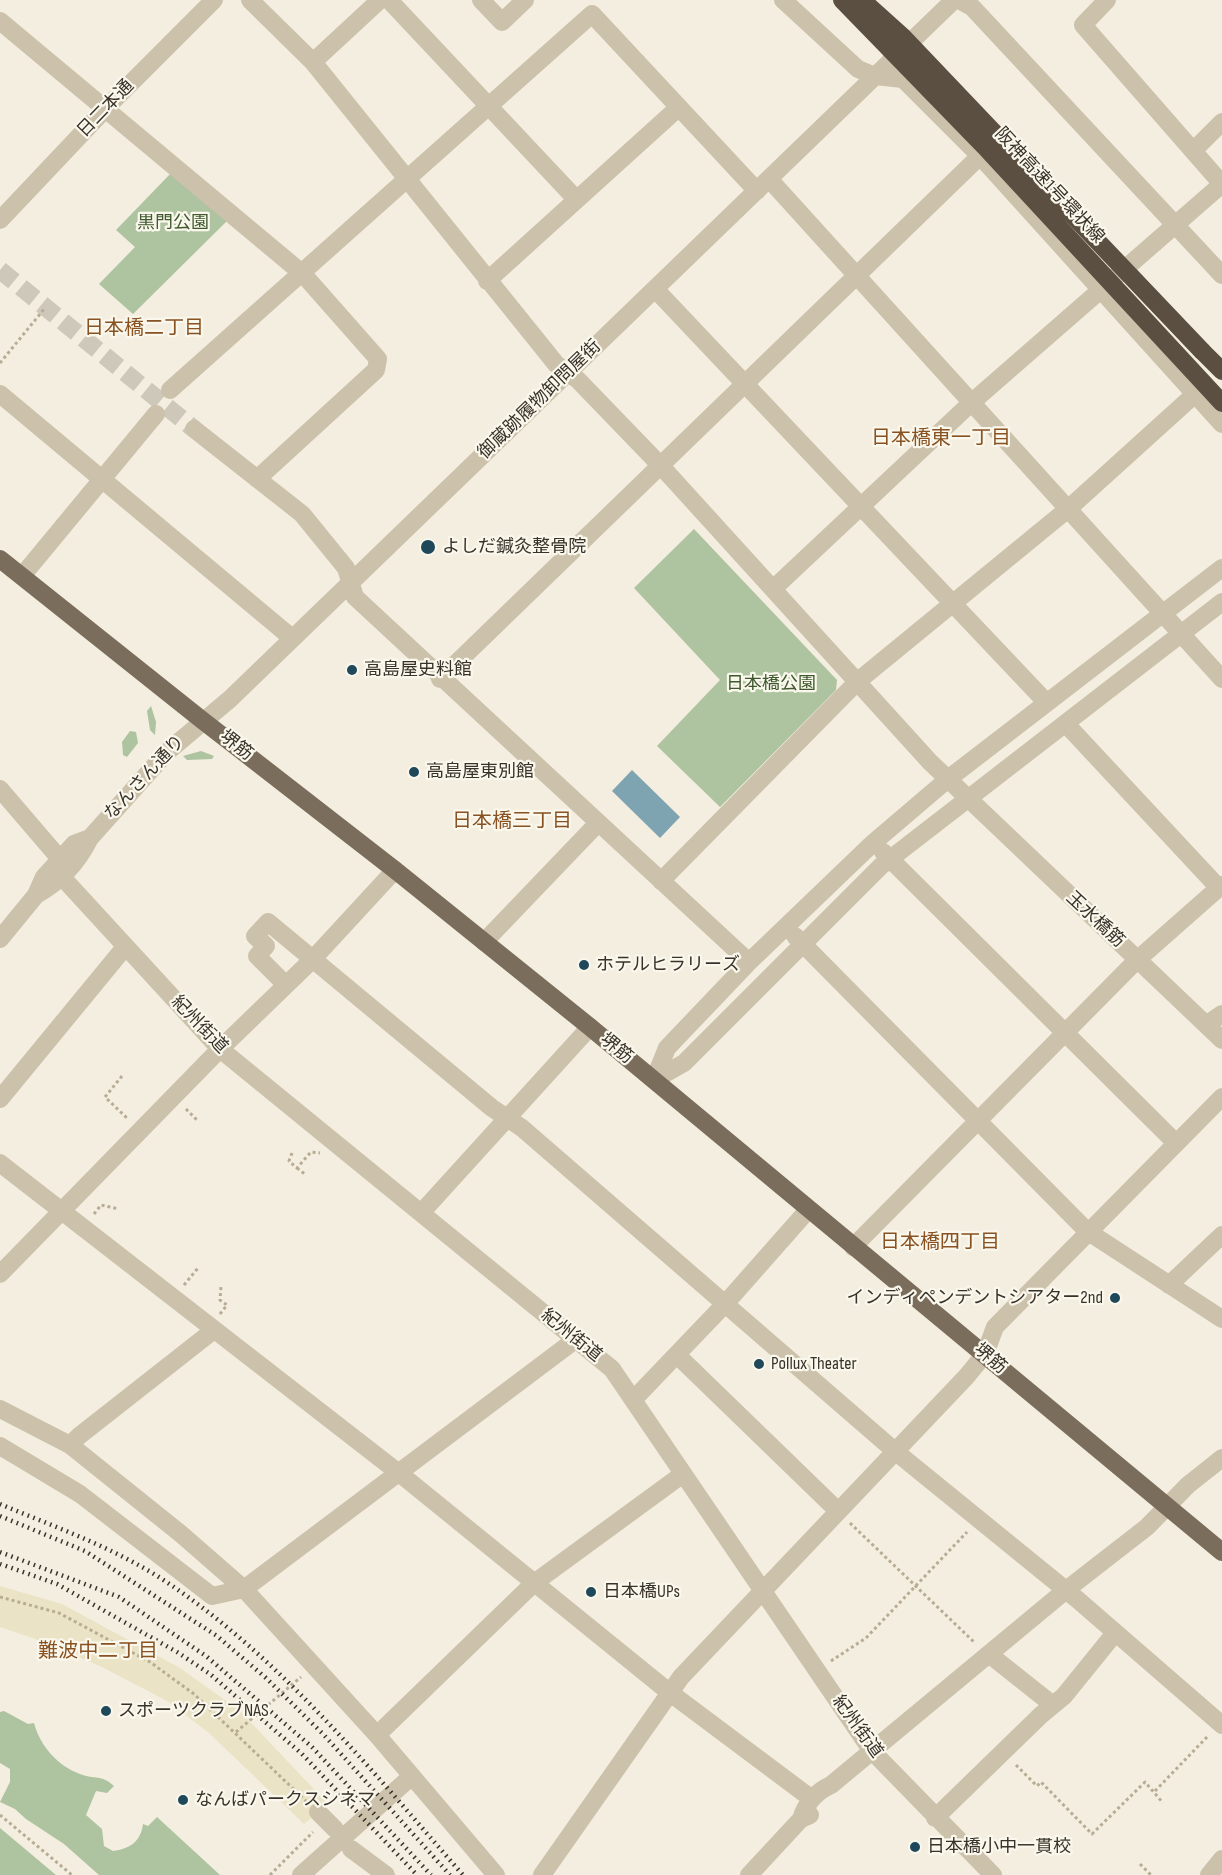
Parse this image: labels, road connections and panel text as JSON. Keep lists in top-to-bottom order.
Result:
{
  "streets": {
    "highway": ["阪神高速1号環状線"],
    "main road": ["堺筋"],
    "street": [
      "日二本通",
      "御蔵跡履物卸問屋街",
      "なんさん通り",
      "玉水橋筋",
      "紀州街道"
    ]
  },
  "crossings": [
    ["御蔵跡履物卸問屋街", "堺筋"],
    ["御蔵跡履物卸問屋街", "なんさん通り"],
    ["御蔵跡履物卸問屋街", "玉水橋筋"],
    ["堺筋", "なんさん通り"],
    ["なんさん通り", "紀州街道"]
  ],
  "districts": [
    "日本橋二丁目",
    "日本橋東一丁目",
    "日本橋三丁目",
    "日本橋四丁目",
    "難波中二丁目"
  ],
  "parks": ["黒門公園", "日本橋公園"],
  "places": [
    "よしだ鍼灸整骨院",
    "高島屋史料館",
    "高島屋東別館",
    "ホテルヒラリーズ",
    "インディペンデントシアター2nd",
    "Pollux Theater",
    "日本橋UPs",
    "スポーツクラブNAS",
    "なんばパークスシネマ",
    "日本橋小中一貫校"
  ]
}
